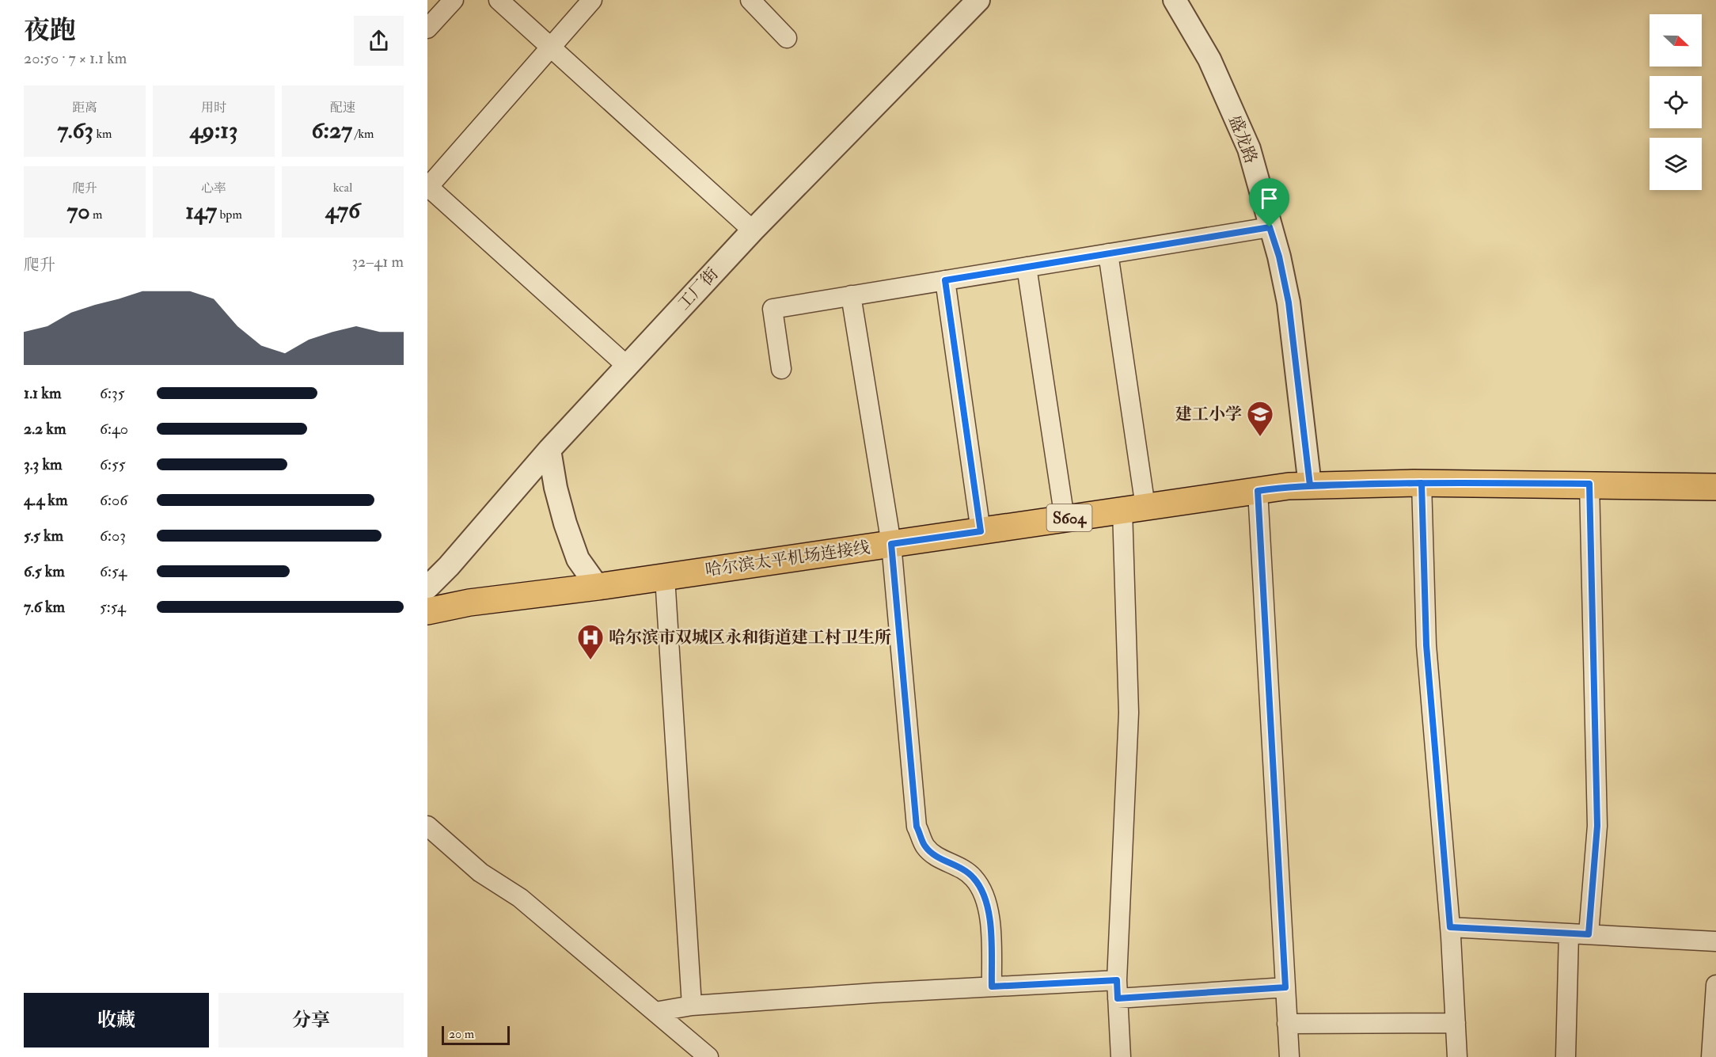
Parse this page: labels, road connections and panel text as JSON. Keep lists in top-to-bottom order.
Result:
{
  "streets": {
    "main road": ["S604", "哈尔滨太平机场连接线"],
    "street": ["盛龙路", "工厂街"]
  },
  "crossings": [
    ["盛龙路", "哈尔滨太平机场连接线"]
  ],
  "places": {
    "school or university": ["建工小学"],
    "hospital": ["哈尔滨市双城区永和街道建工村卫生所"]
  },
  "scale_bar": "20 m",
  "north": "right",
  "page": {
    "heading": ["夜跑", "20:50 · 7 × 1.1 km"],
    "stats": [
      ["距离", "7.63 km"],
      ["用时", "49:13"],
      ["配速", "6:27 /km"],
      ["爬升", "70 m"],
      ["心率", "147 bpm"],
      ["kcal", "476"]
    ],
    "chart": ["爬升", "32–41 m"],
    "list": [
      {
        "name": "1.1 km",
        "note": "6:35"
      },
      {
        "name": "2.2 km",
        "note": "6:40"
      },
      {
        "name": "3.3 km",
        "note": "6:55"
      },
      {
        "name": "4.4 km",
        "note": "6:06"
      },
      {
        "name": "5.5 km",
        "note": "6:03"
      },
      {
        "name": "6.5 km",
        "note": "6:54"
      },
      {
        "name": "7.6 km",
        "note": "5:54"
      }
    ],
    "buttons": ["收藏", "分享"],
    "scale": "20 m"
  }
}
